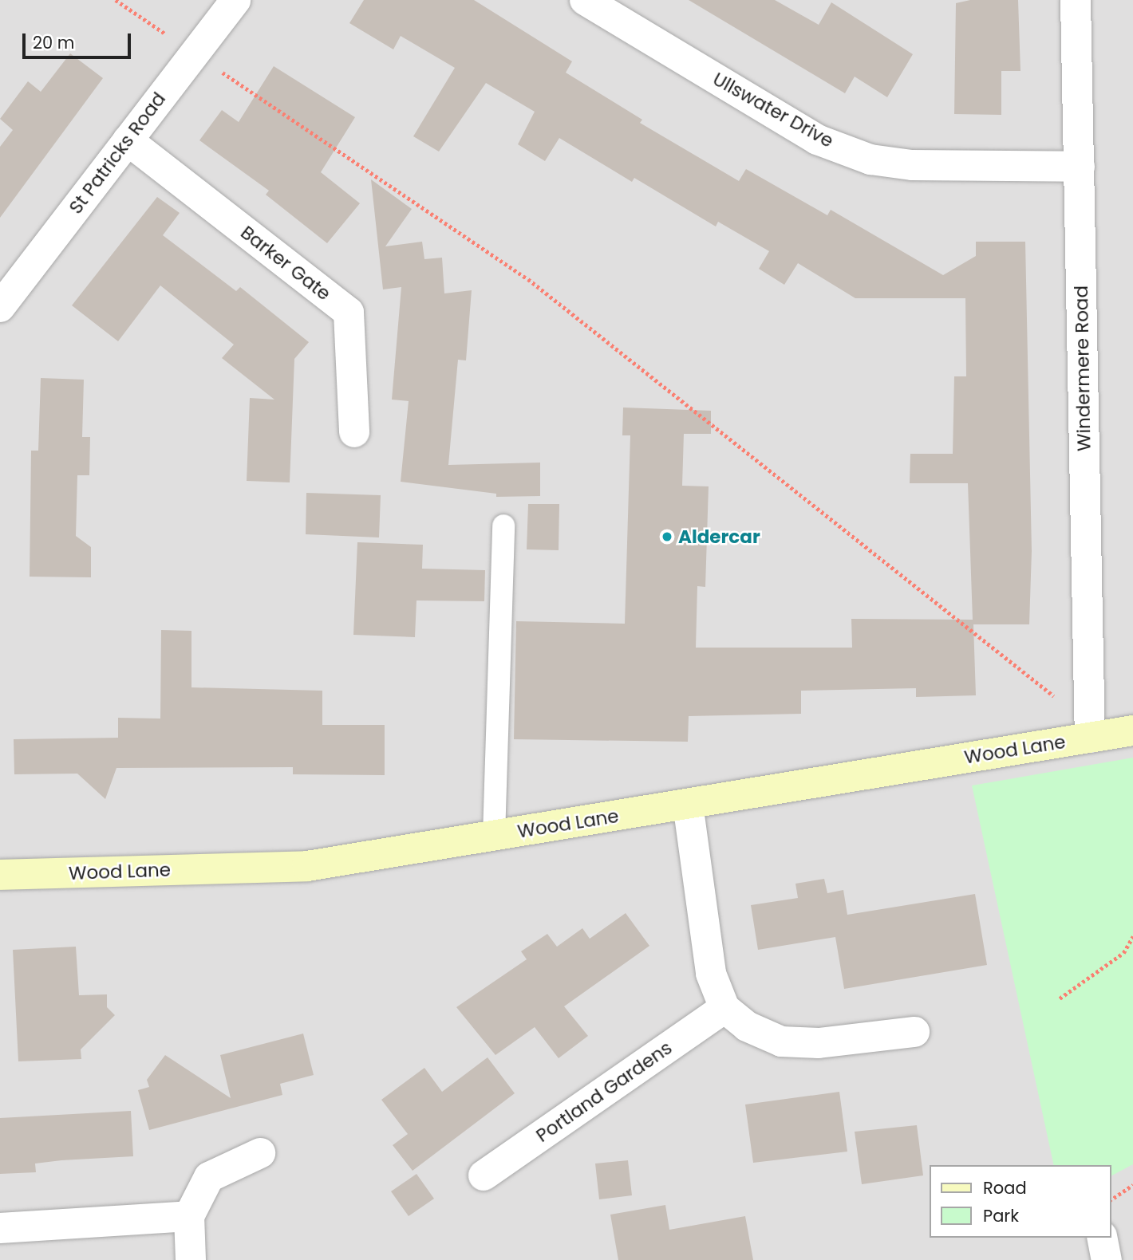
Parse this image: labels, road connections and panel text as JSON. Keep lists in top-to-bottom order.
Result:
{
  "streets": {
    "street": [
      "Ullswater Drive",
      "St Patricks Road",
      "Barker Gate",
      "Windermere Road",
      "Wood Lane",
      "Portland Gardens"
    ]
  },
  "crossings": [
    ["Ullswater Drive", "Windermere Road"],
    ["St Patricks Road", "Barker Gate"],
    ["Windermere Road", "Wood Lane"]
  ],
  "places": ["Aldercar"],
  "legend": ["Road", "Park"],
  "scale_bar": "20 m"
}
